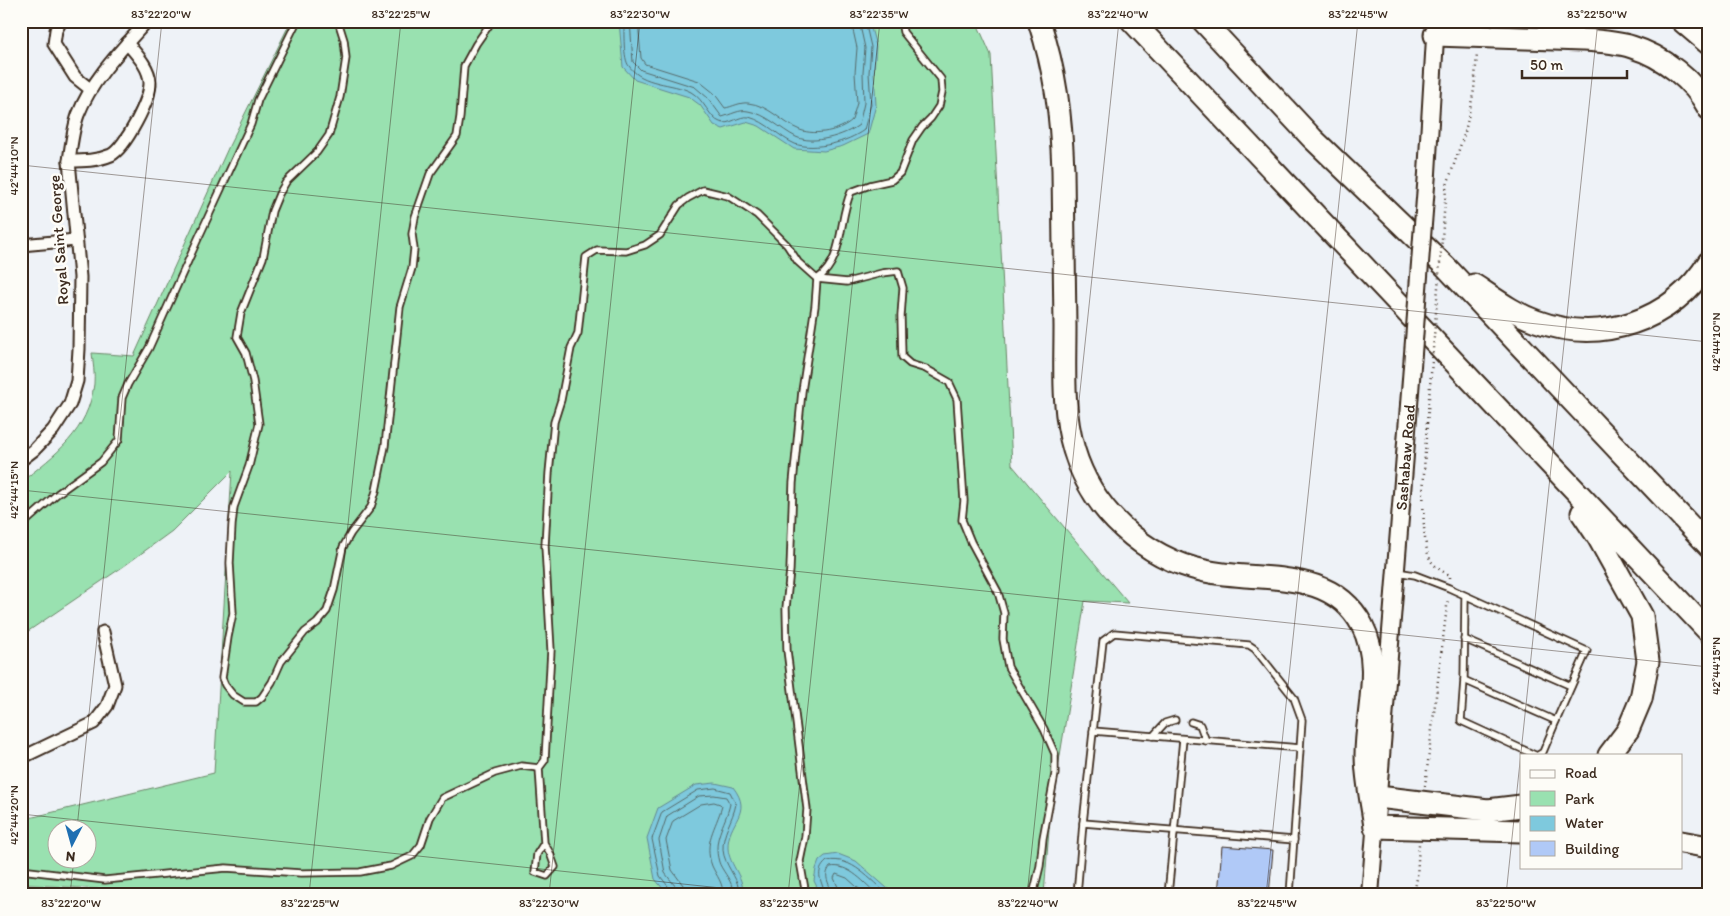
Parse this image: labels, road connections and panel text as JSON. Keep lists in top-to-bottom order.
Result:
{
  "streets": {
    "main road": ["Sashabaw Road"],
    "street": ["Royal Saint George"]
  },
  "legend": [
    "Road",
    "Park",
    "Water",
    "Building"
  ],
  "scale_bar": "50 m",
  "north": "bottom",
  "coordinates": [
    "83°22'20\"W",
    "83°22'25\"W",
    "83°22'30\"W",
    "83°22'35\"W",
    "83°22'40\"W",
    "83°22'45\"W",
    "83°22'50\"W",
    "42°44'10\"N",
    "42°44'15\"N",
    "42°44'20\"N"
  ]
}
